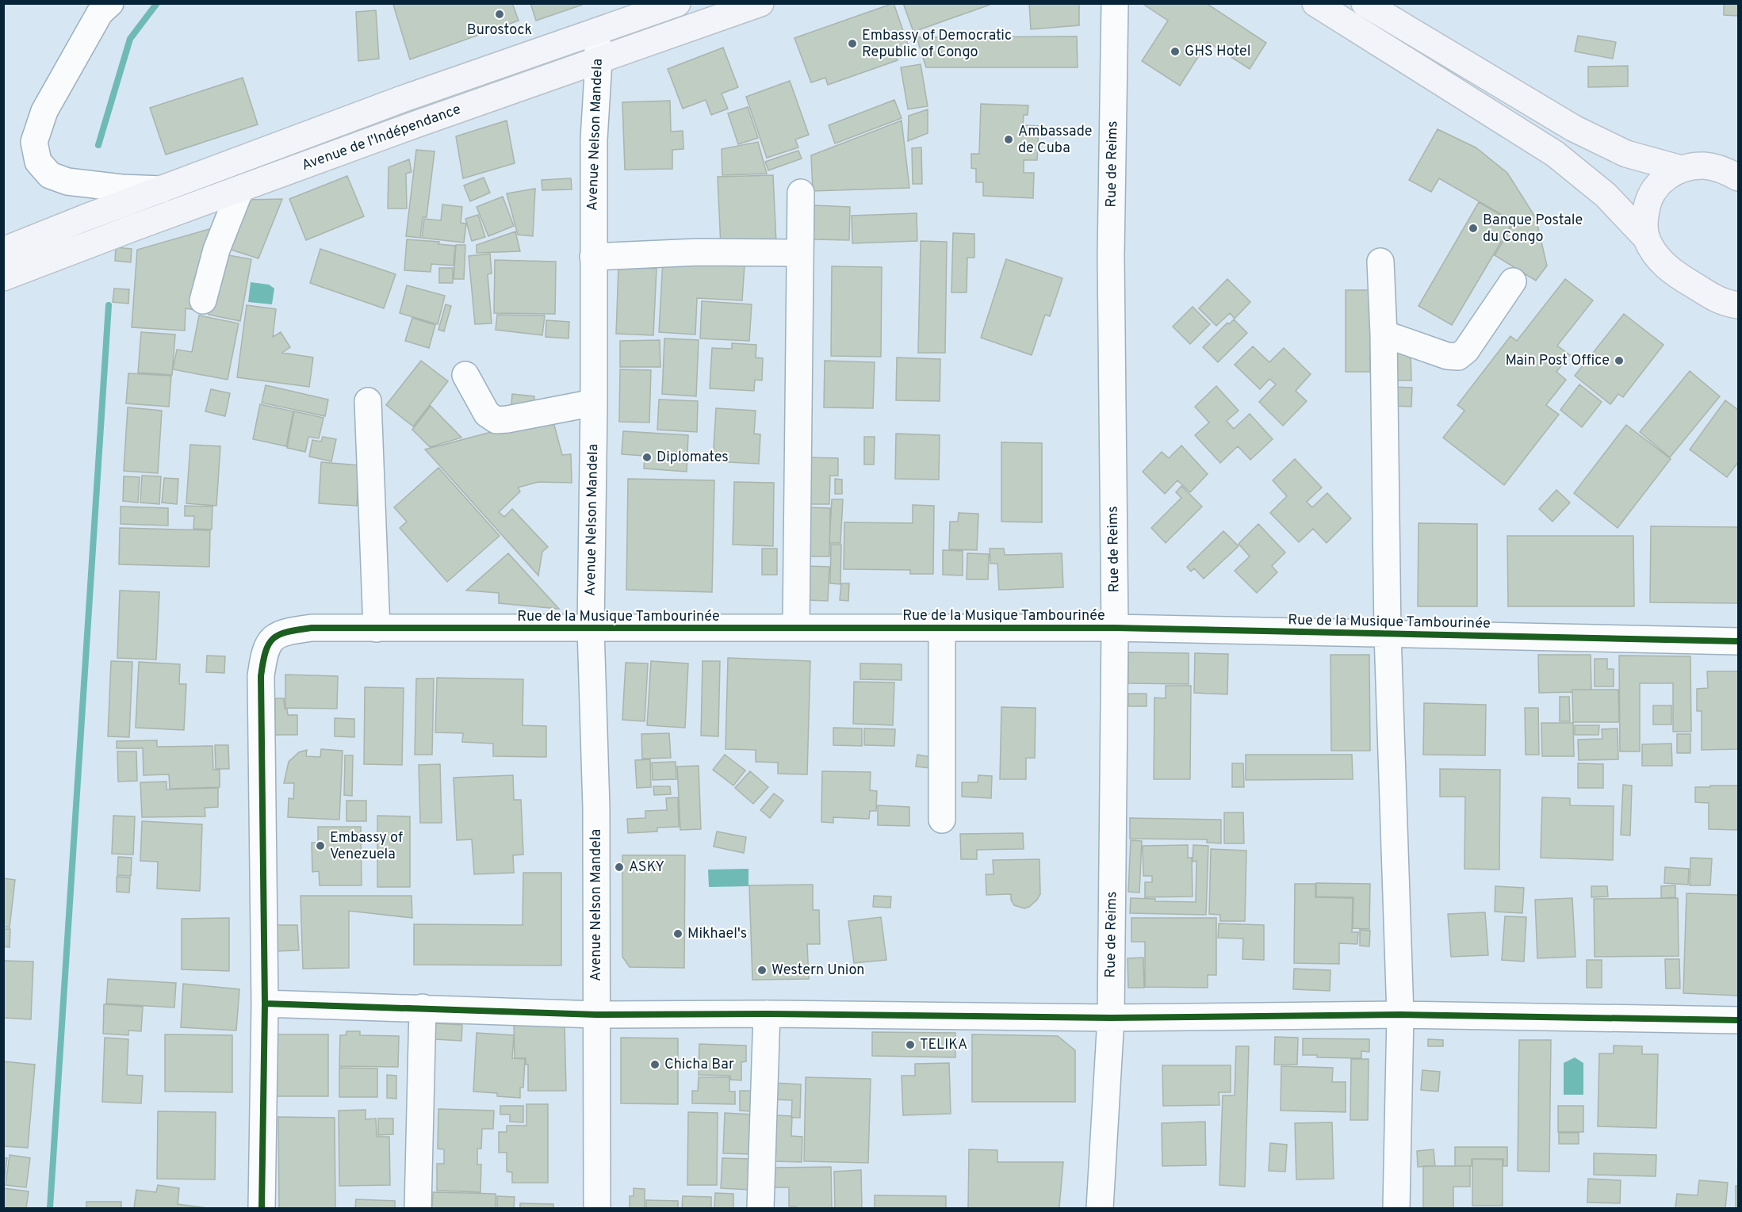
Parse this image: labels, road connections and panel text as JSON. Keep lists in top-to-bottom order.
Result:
{
  "streets": {
    "main road": ["Avenue de l'Indépendance"],
    "street": ["Avenue Nelson Mandela", "Rue de Reims", "Rue de la Musique Tambourinée"]
  },
  "crossings": [
    ["Avenue Nelson Mandela", "Avenue de l'Indépendance"],
    ["Avenue Nelson Mandela", "Rue de la Musique Tambourinée"],
    ["Rue de Reims", "Rue de la Musique Tambourinée"]
  ],
  "places": [
    "Burostock",
    "Embassy of Democratic Republic of Congo",
    "GHS Hotel",
    "Ambassade de Cuba",
    "Banque Postale du Congo",
    "Main Post Office",
    "Diplomates",
    "Embassy of Venezuela",
    "ASKY",
    "Mikhael's",
    "Western Union",
    "TELIKA",
    "Chicha Bar"
  ]
}
